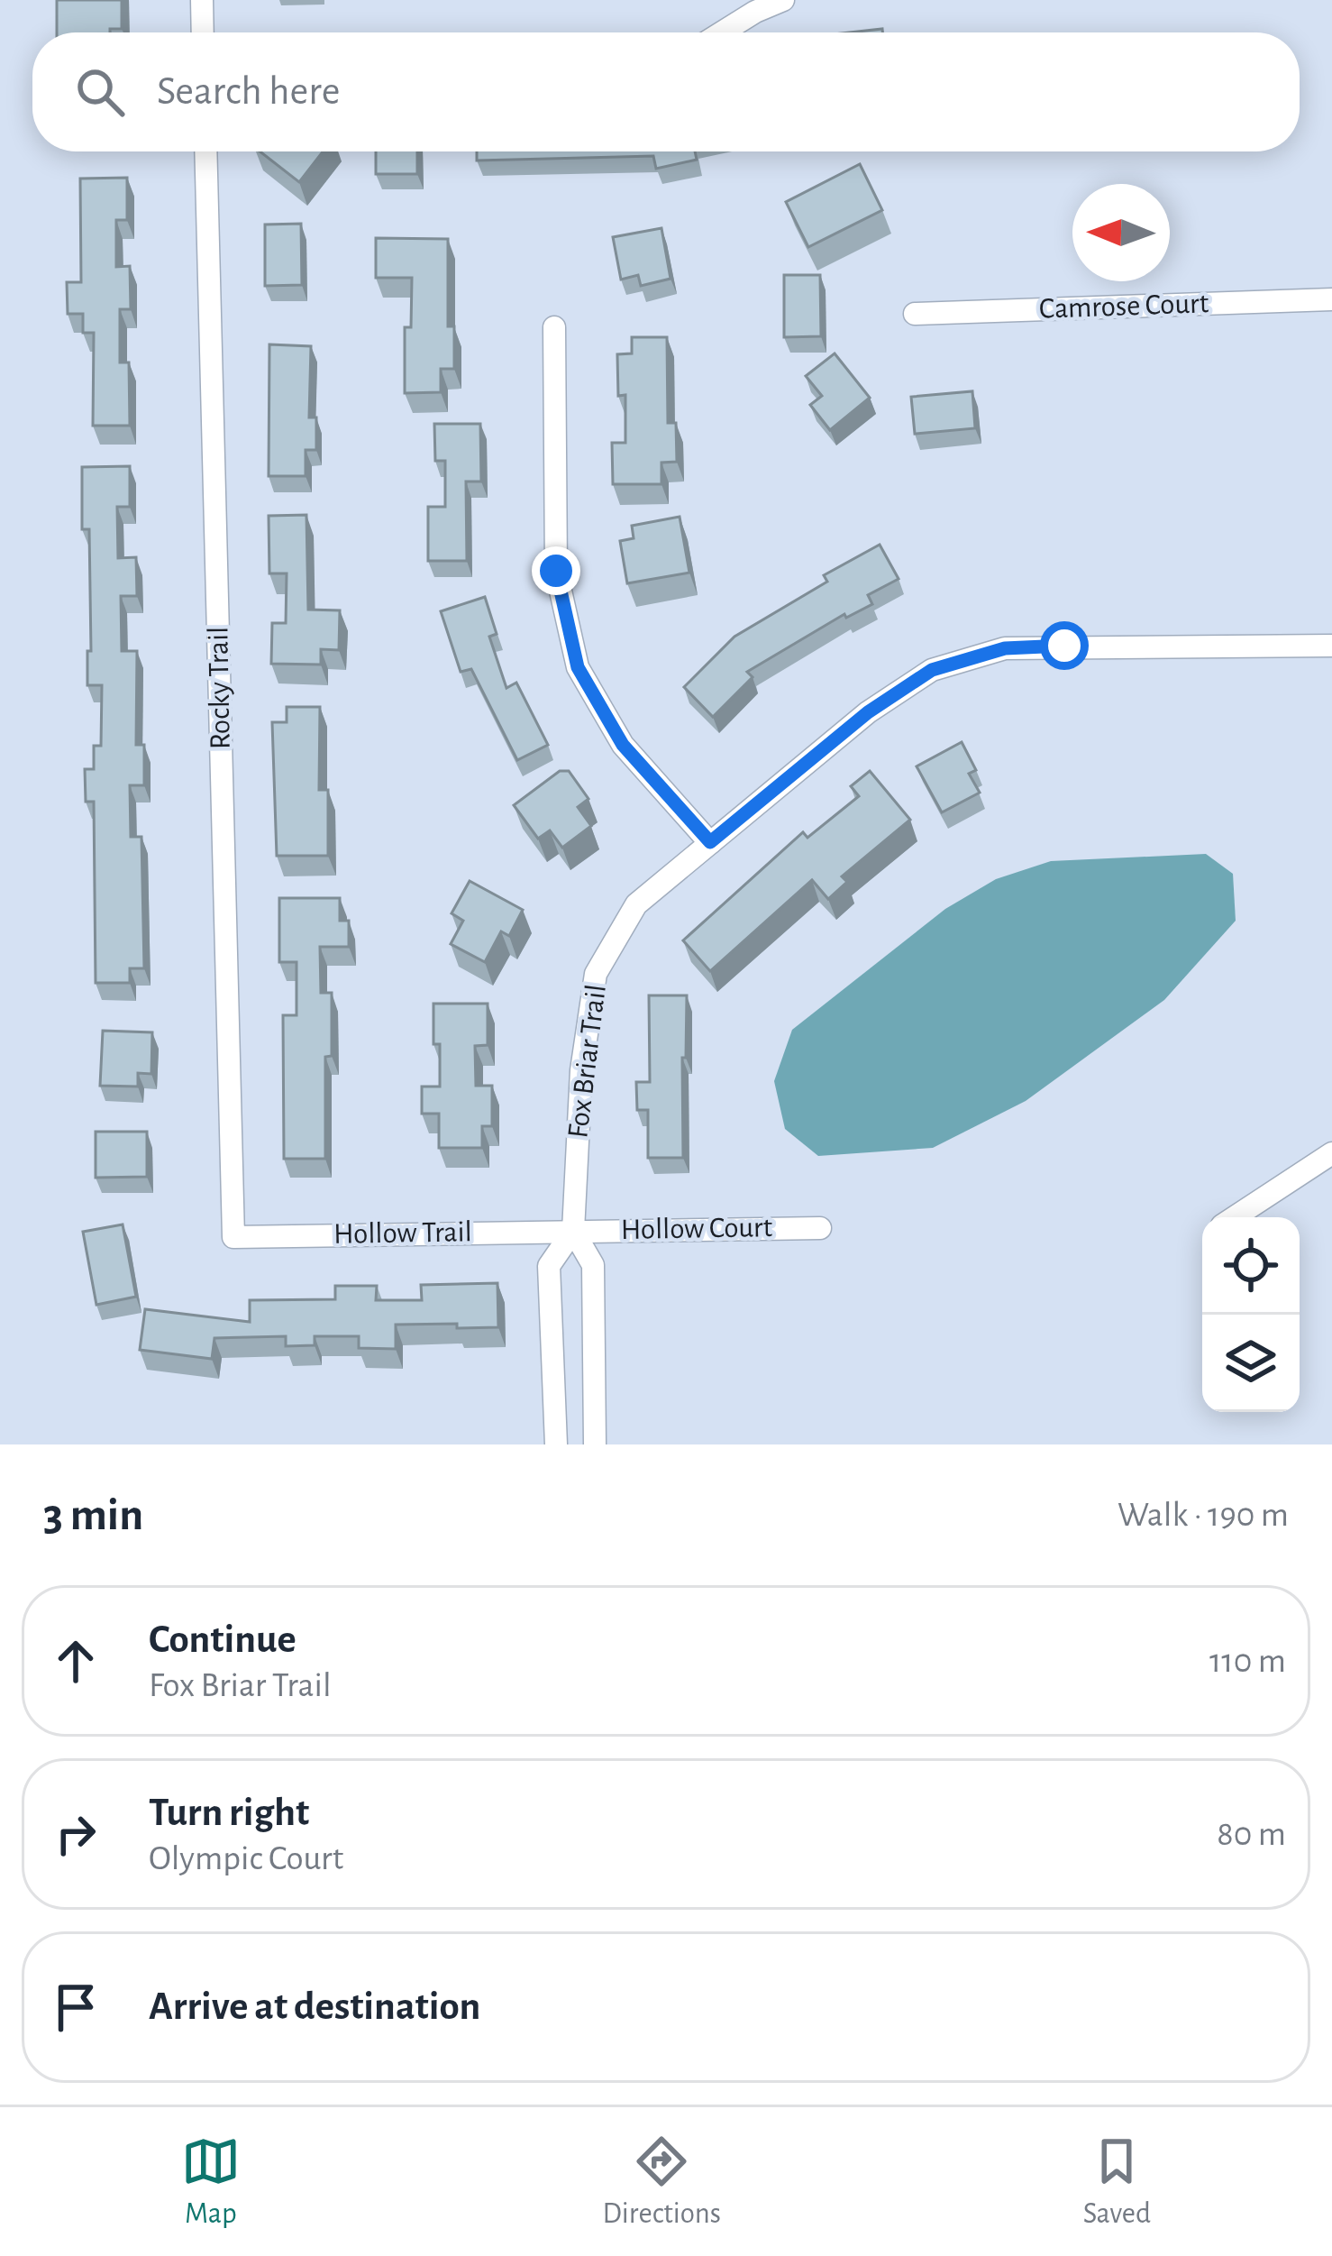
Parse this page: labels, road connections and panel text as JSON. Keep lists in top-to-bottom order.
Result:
{
  "streets": {
    "street": [
      "Camrose Court",
      "Rocky Trail",
      "Fox Briar Trail",
      "Hollow Court",
      "Hollow Trail"
    ]
  },
  "crossings": [
    ["Rocky Trail", "Hollow Trail"],
    ["Fox Briar Trail", "Hollow Court"],
    ["Fox Briar Trail", "Hollow Trail"],
    ["Hollow Court", "Hollow Trail"]
  ],
  "north": "left",
  "page": {
    "search": "Search here",
    "heading": ["3 min", "Walk · 190 m"],
    "list": [
      ["Continue", "Fox Briar Trail", "110 m"],
      ["Turn right", "Olympic Court", "80 m"],
      "Arrive at destination"
    ],
    "nav": ["Map", "Directions", "Saved"]
  }
}
